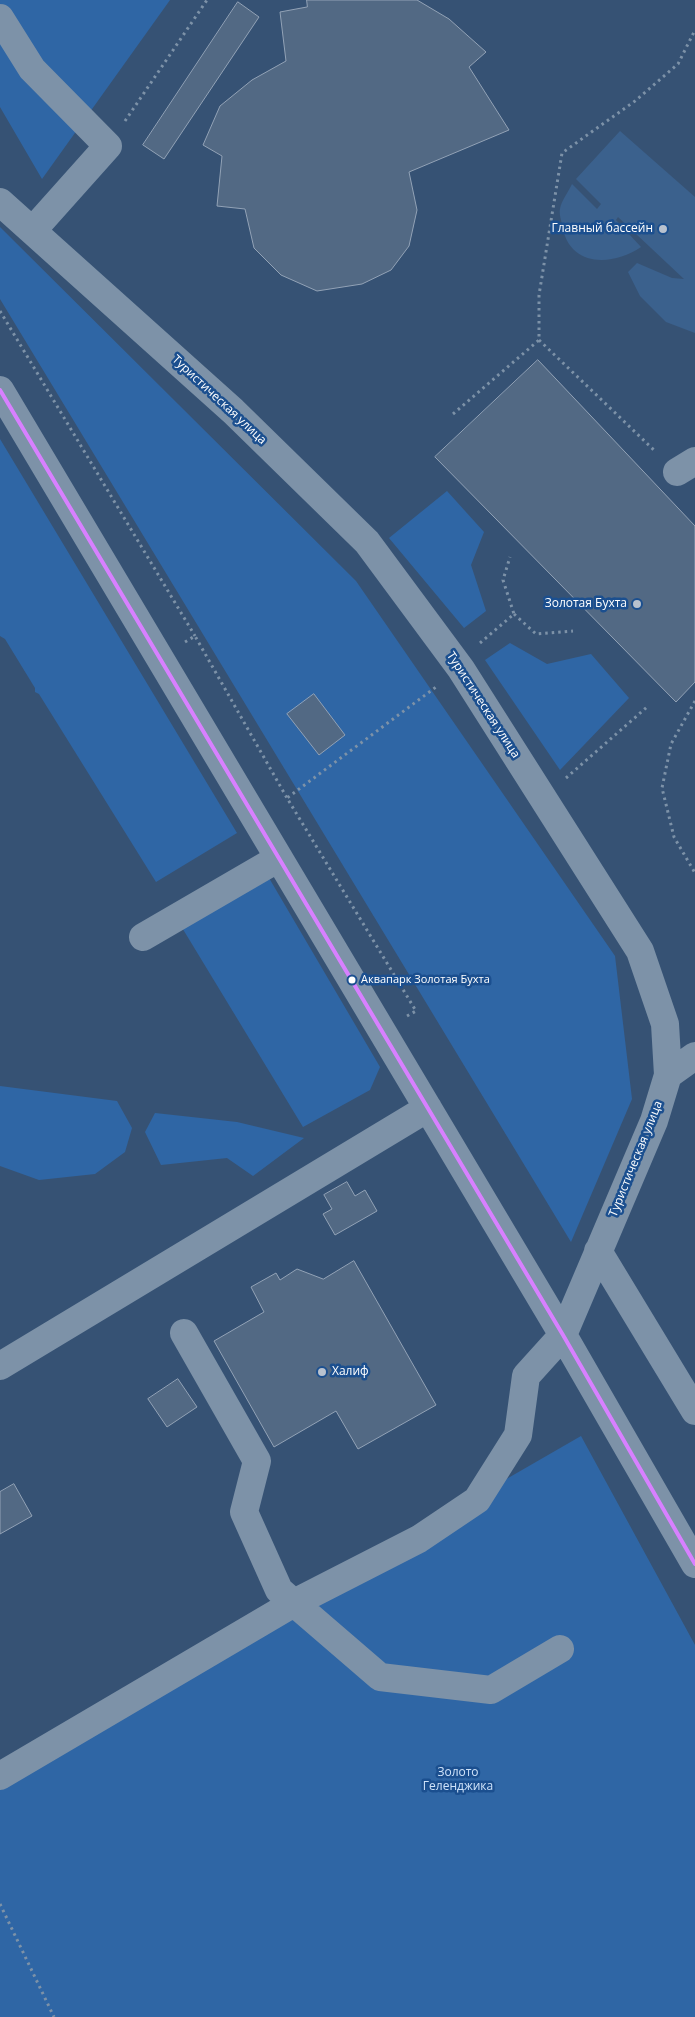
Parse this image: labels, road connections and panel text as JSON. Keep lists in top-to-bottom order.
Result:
{
  "streets": {
    "street": ["Туристическая улица"]
  },
  "parks": ["Золото Геленджика"],
  "places": [
    "Главный бассейн",
    "Золотая Бухта",
    "Аквапарк Золотая Бухта",
    "Халиф"
  ]
}
